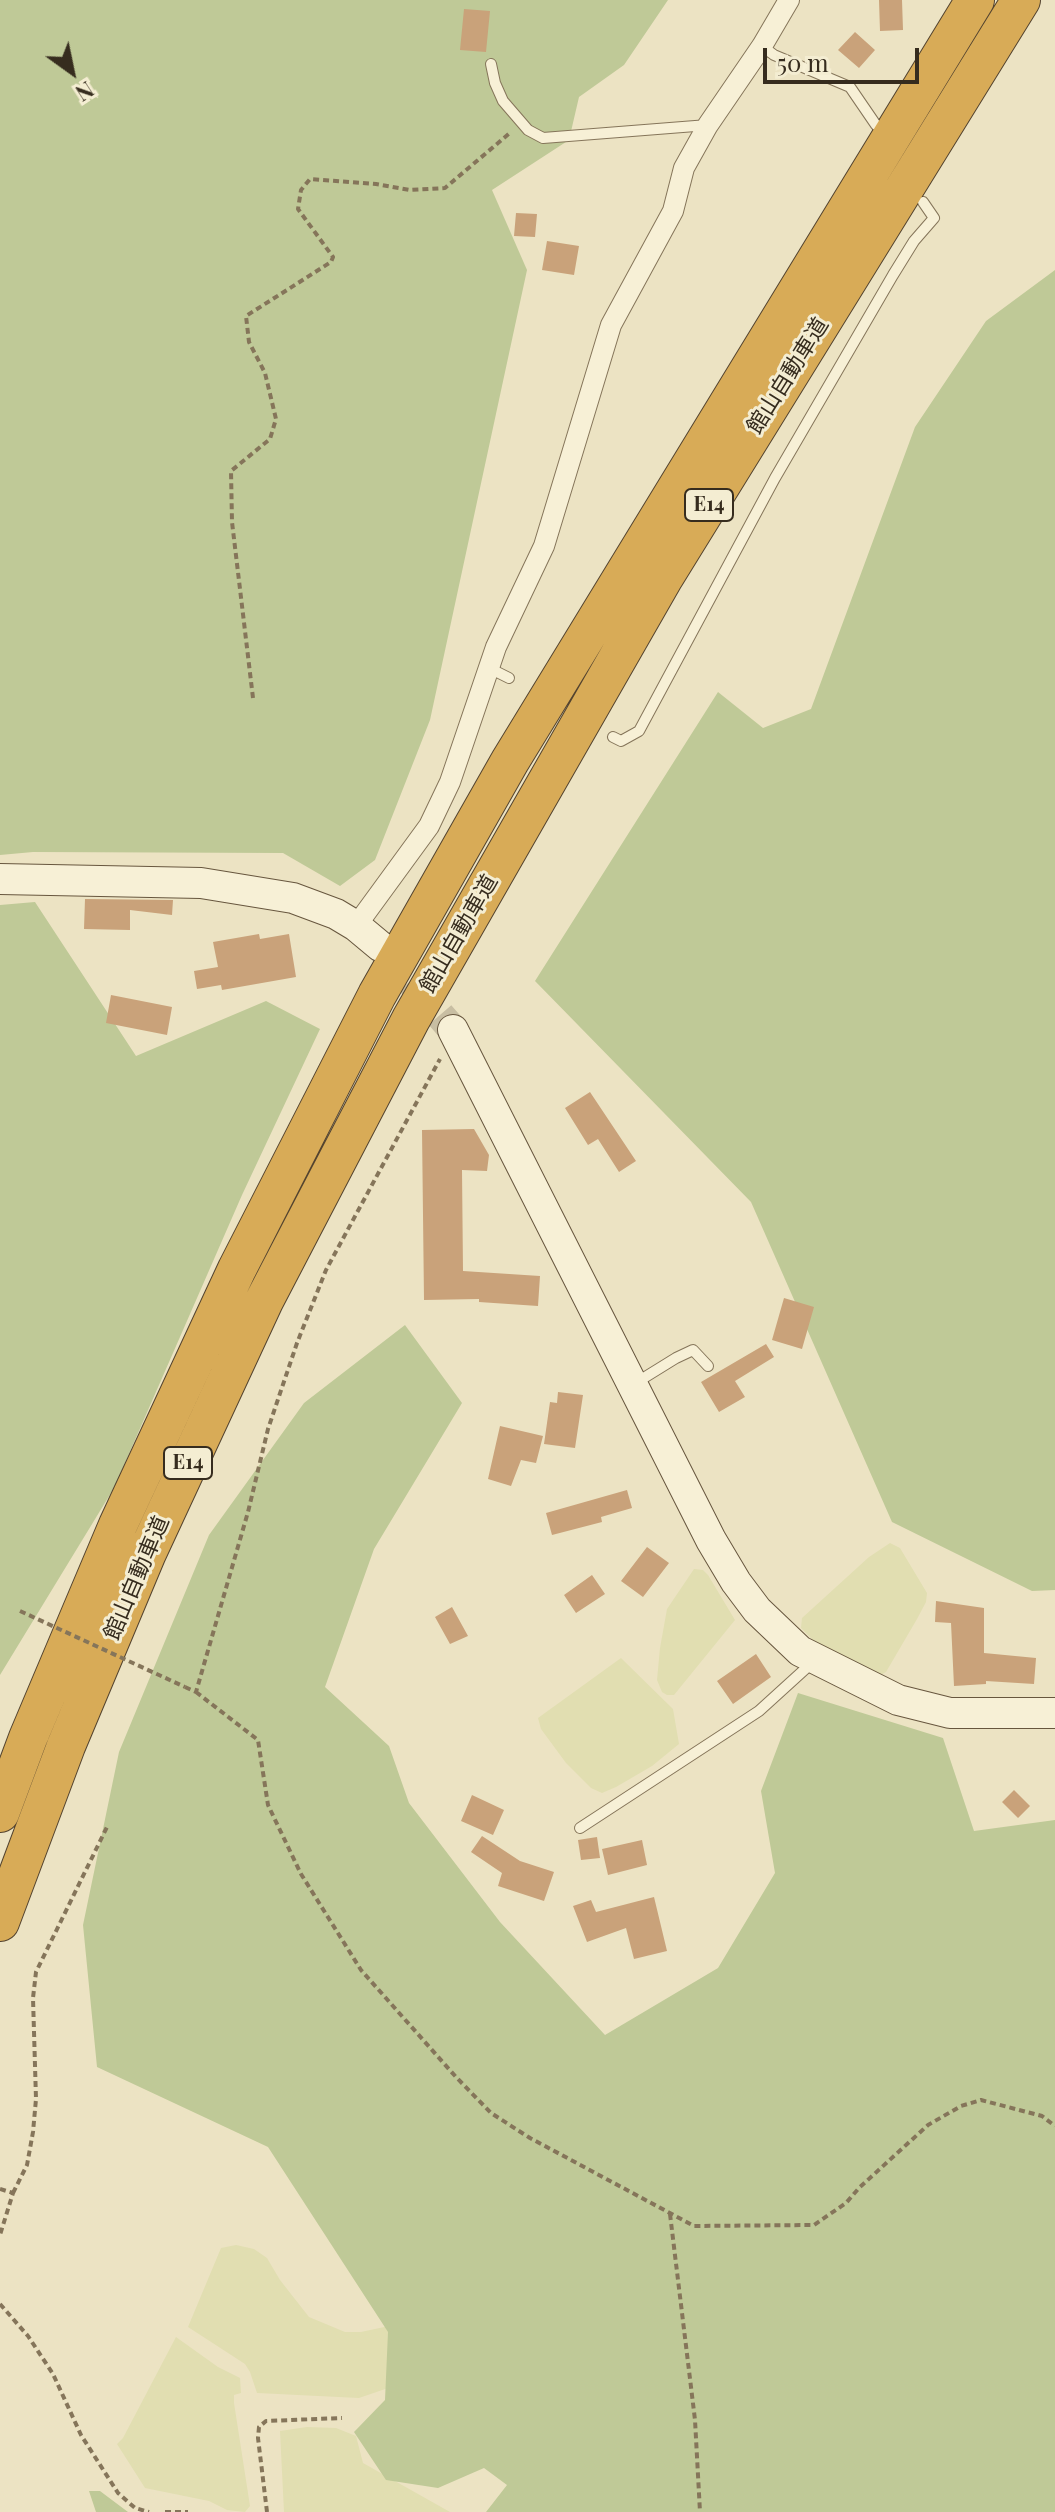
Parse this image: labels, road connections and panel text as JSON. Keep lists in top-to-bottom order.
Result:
{
  "streets": {
    "highway": ["館山自動車道", "E14"]
  },
  "scale_bar": "50 m",
  "north": "bottom right"
}
